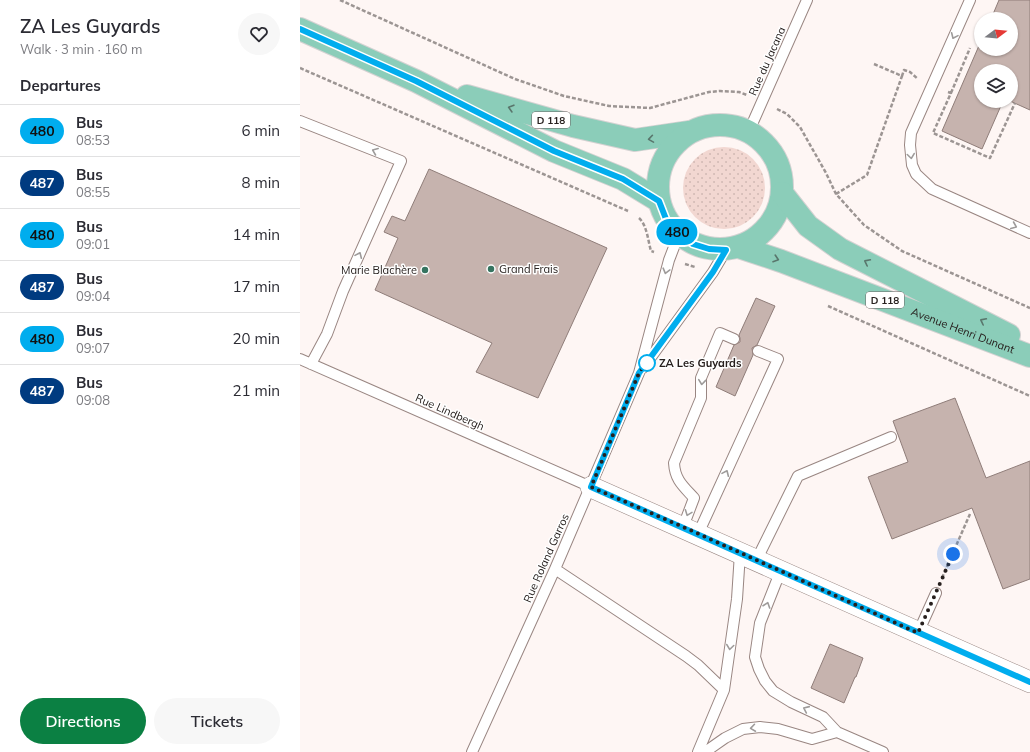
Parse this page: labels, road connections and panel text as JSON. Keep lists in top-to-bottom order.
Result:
{
  "streets": {
    "main road": ["D 118", "Avenue Henri Dunant"],
    "lane": ["Rue du Jacana", "Rue Lindbergh", "Rue Roland Garros"]
  },
  "crossings": [
    ["Rue du Jacana", "D 118"],
    ["Rue du Jacana", "Avenue Henri Dunant"],
    ["Rue du Jacana", "Rue Roland Garros"],
    ["D 118", "Avenue Henri Dunant"],
    ["D 118", "Rue Roland Garros"],
    ["Avenue Henri Dunant", "Rue Roland Garros"],
    ["Rue Lindbergh", "Rue Roland Garros"]
  ],
  "places": ["Grand Frais", "Marie Blachère", "ZA Les Guyards"],
  "lines": ["bus line 480"],
  "north": "right",
  "page": {
    "heading": [
      ["ZA Les Guyards", "Walk · 3 min · 160 m"],
      "Departures"
    ],
    "on_map": "480",
    "list": [
      {
        "mark": "480",
        "name": "Bus",
        "note": "08:53",
        "value": "6 min"
      },
      {
        "mark": "487",
        "name": "Bus",
        "note": "08:55",
        "value": "8 min"
      },
      {
        "mark": "480",
        "name": "Bus",
        "note": "09:01",
        "value": "14 min"
      },
      {
        "mark": "487",
        "name": "Bus",
        "note": "09:04",
        "value": "17 min"
      },
      {
        "mark": "480",
        "name": "Bus",
        "note": "09:07",
        "value": "20 min"
      },
      {
        "mark": "487",
        "name": "Bus",
        "note": "09:08",
        "value": "21 min"
      }
    ],
    "buttons": ["Directions", "Tickets"]
  }
}
